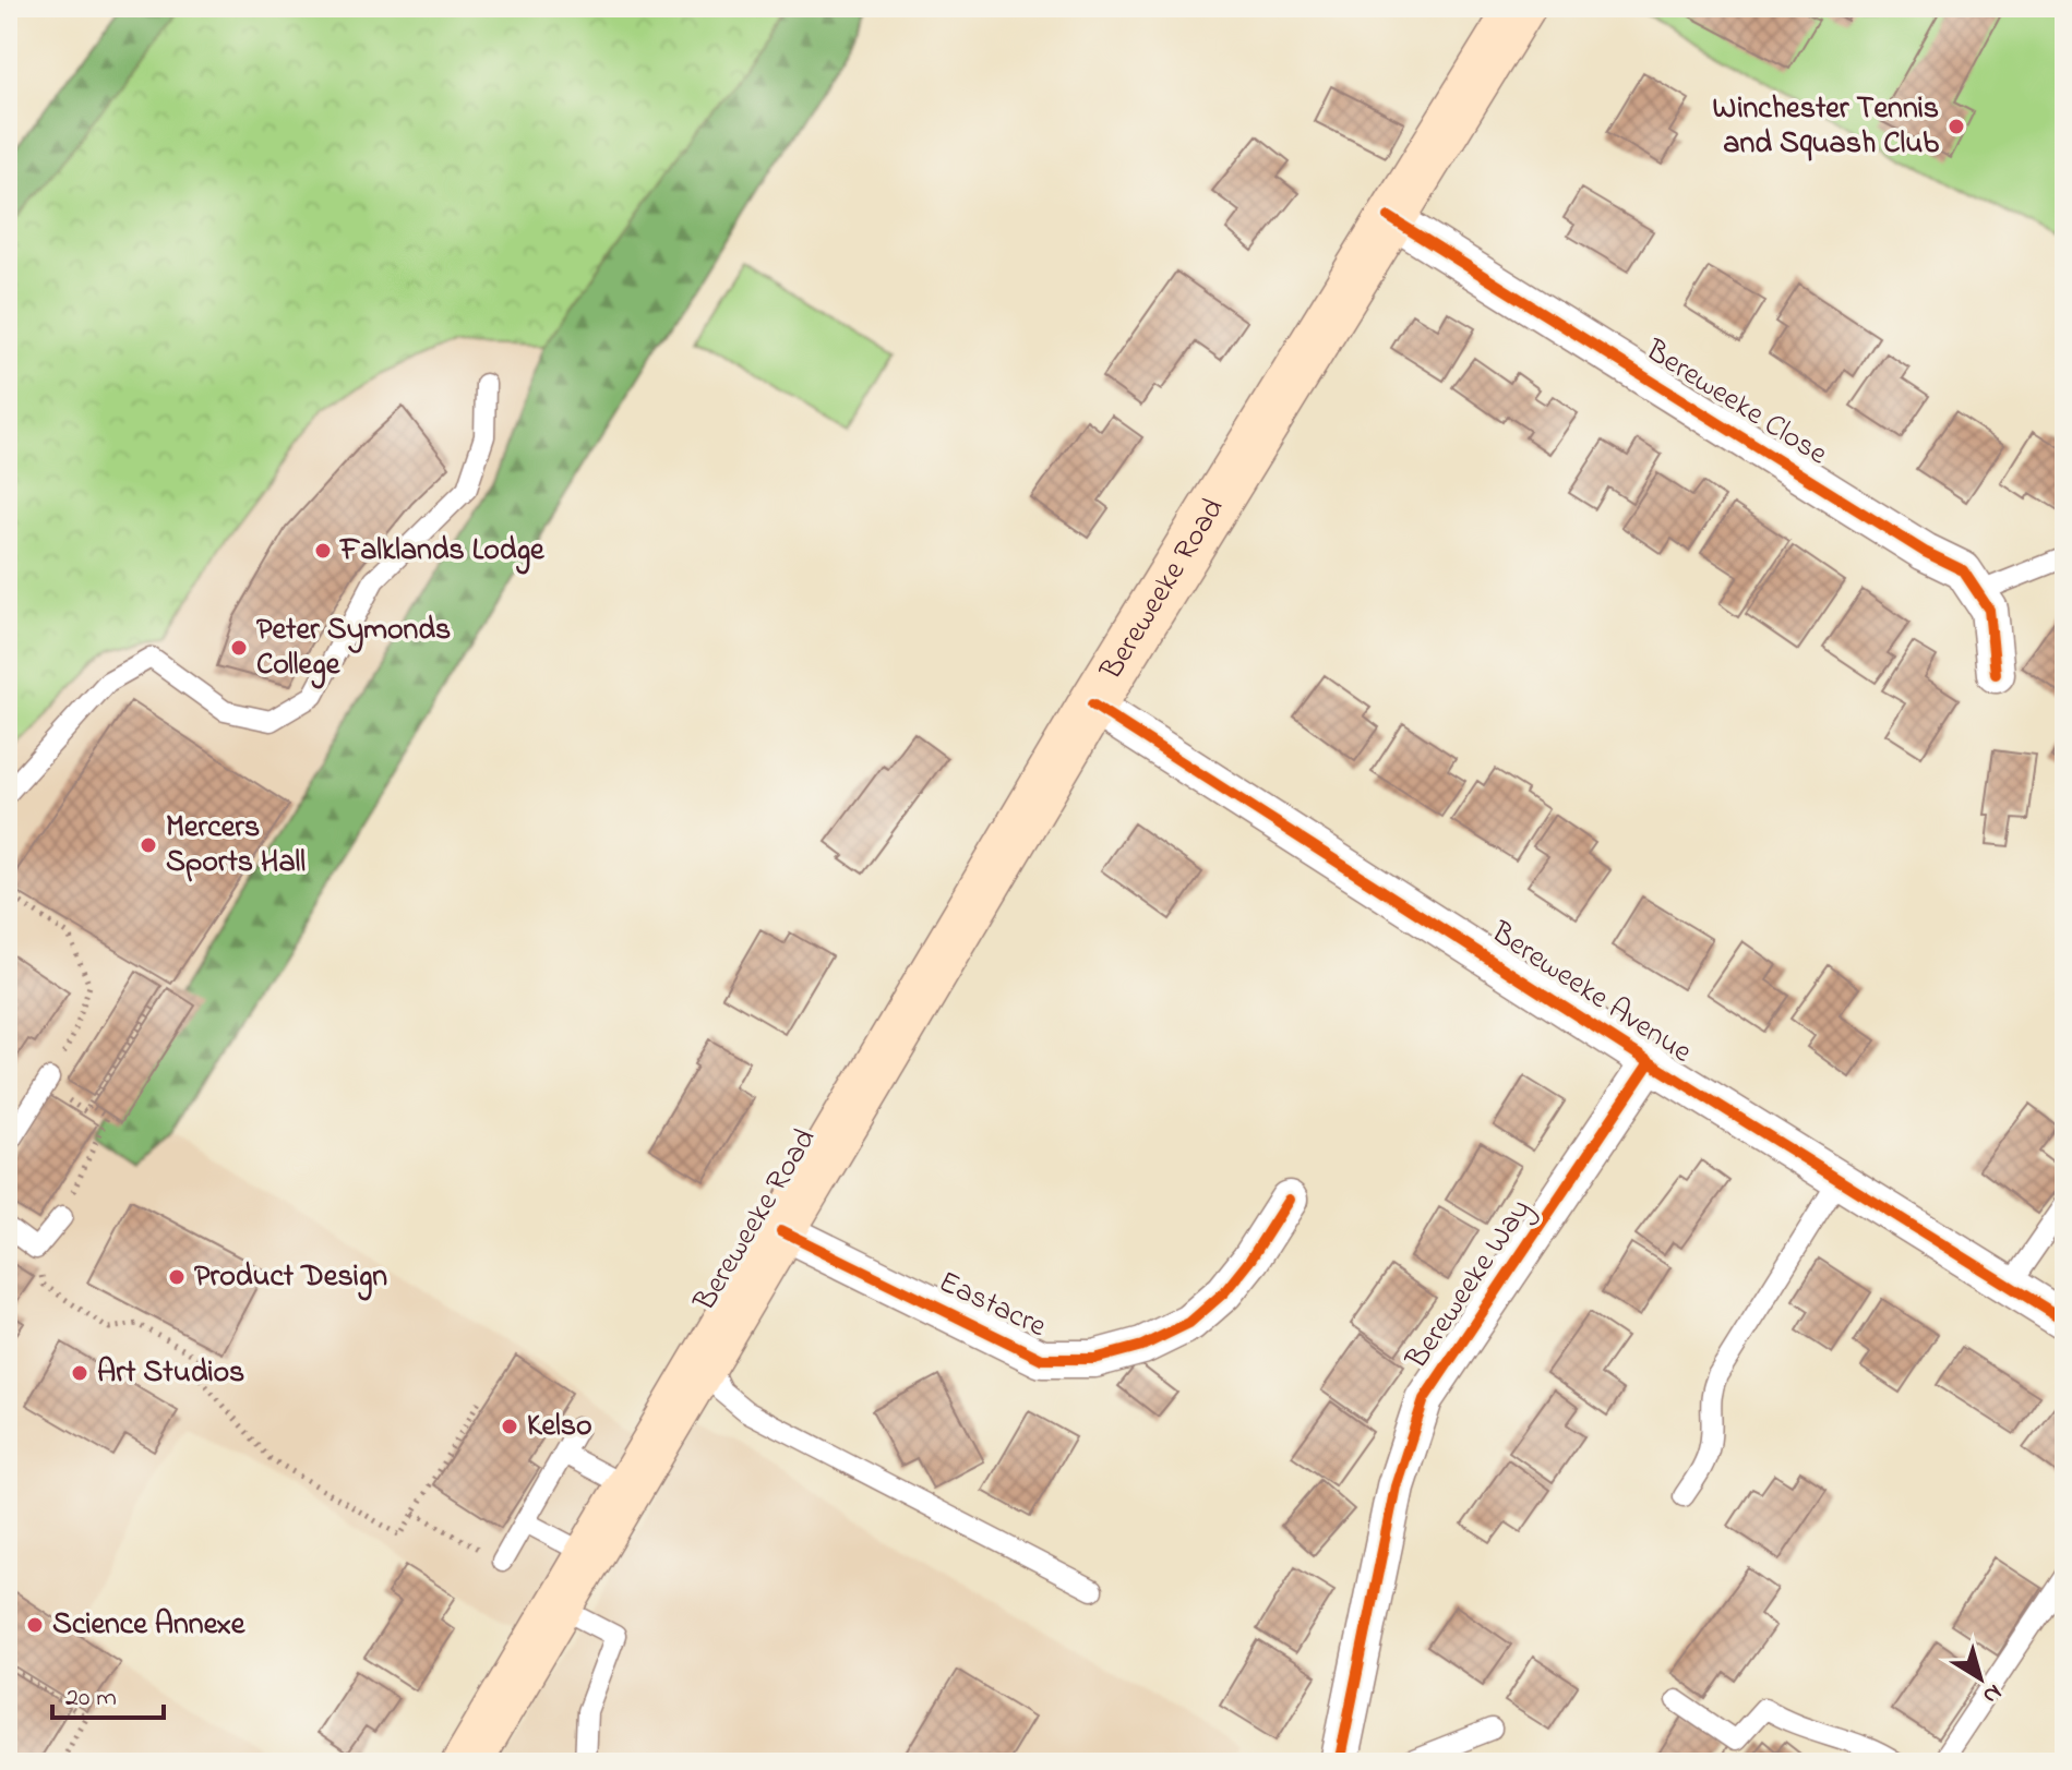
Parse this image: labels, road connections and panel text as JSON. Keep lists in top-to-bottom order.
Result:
{
  "streets": {
    "main road": ["Bereweeke Road"],
    "street": [
      "Bereweeke Close",
      "Bereweeke Avenue",
      "Bereweeke Way",
      "Eastacre"
    ]
  },
  "crossings": [
    ["Bereweeke Close", "Bereweeke Road"],
    ["Bereweeke Road", "Bereweeke Avenue"],
    ["Bereweeke Road", "Eastacre"],
    ["Bereweeke Avenue", "Bereweeke Way"]
  ],
  "places": [
    "Winchester Tennis and Squash Club",
    "Falklands Lodge",
    "Peter Symonds College",
    "Mercers Sports Hall",
    "Product Design",
    "Art Studios",
    "Kelso",
    "Science Annexe"
  ],
  "scale_bar": "20 m",
  "north": "bottom right"
}
